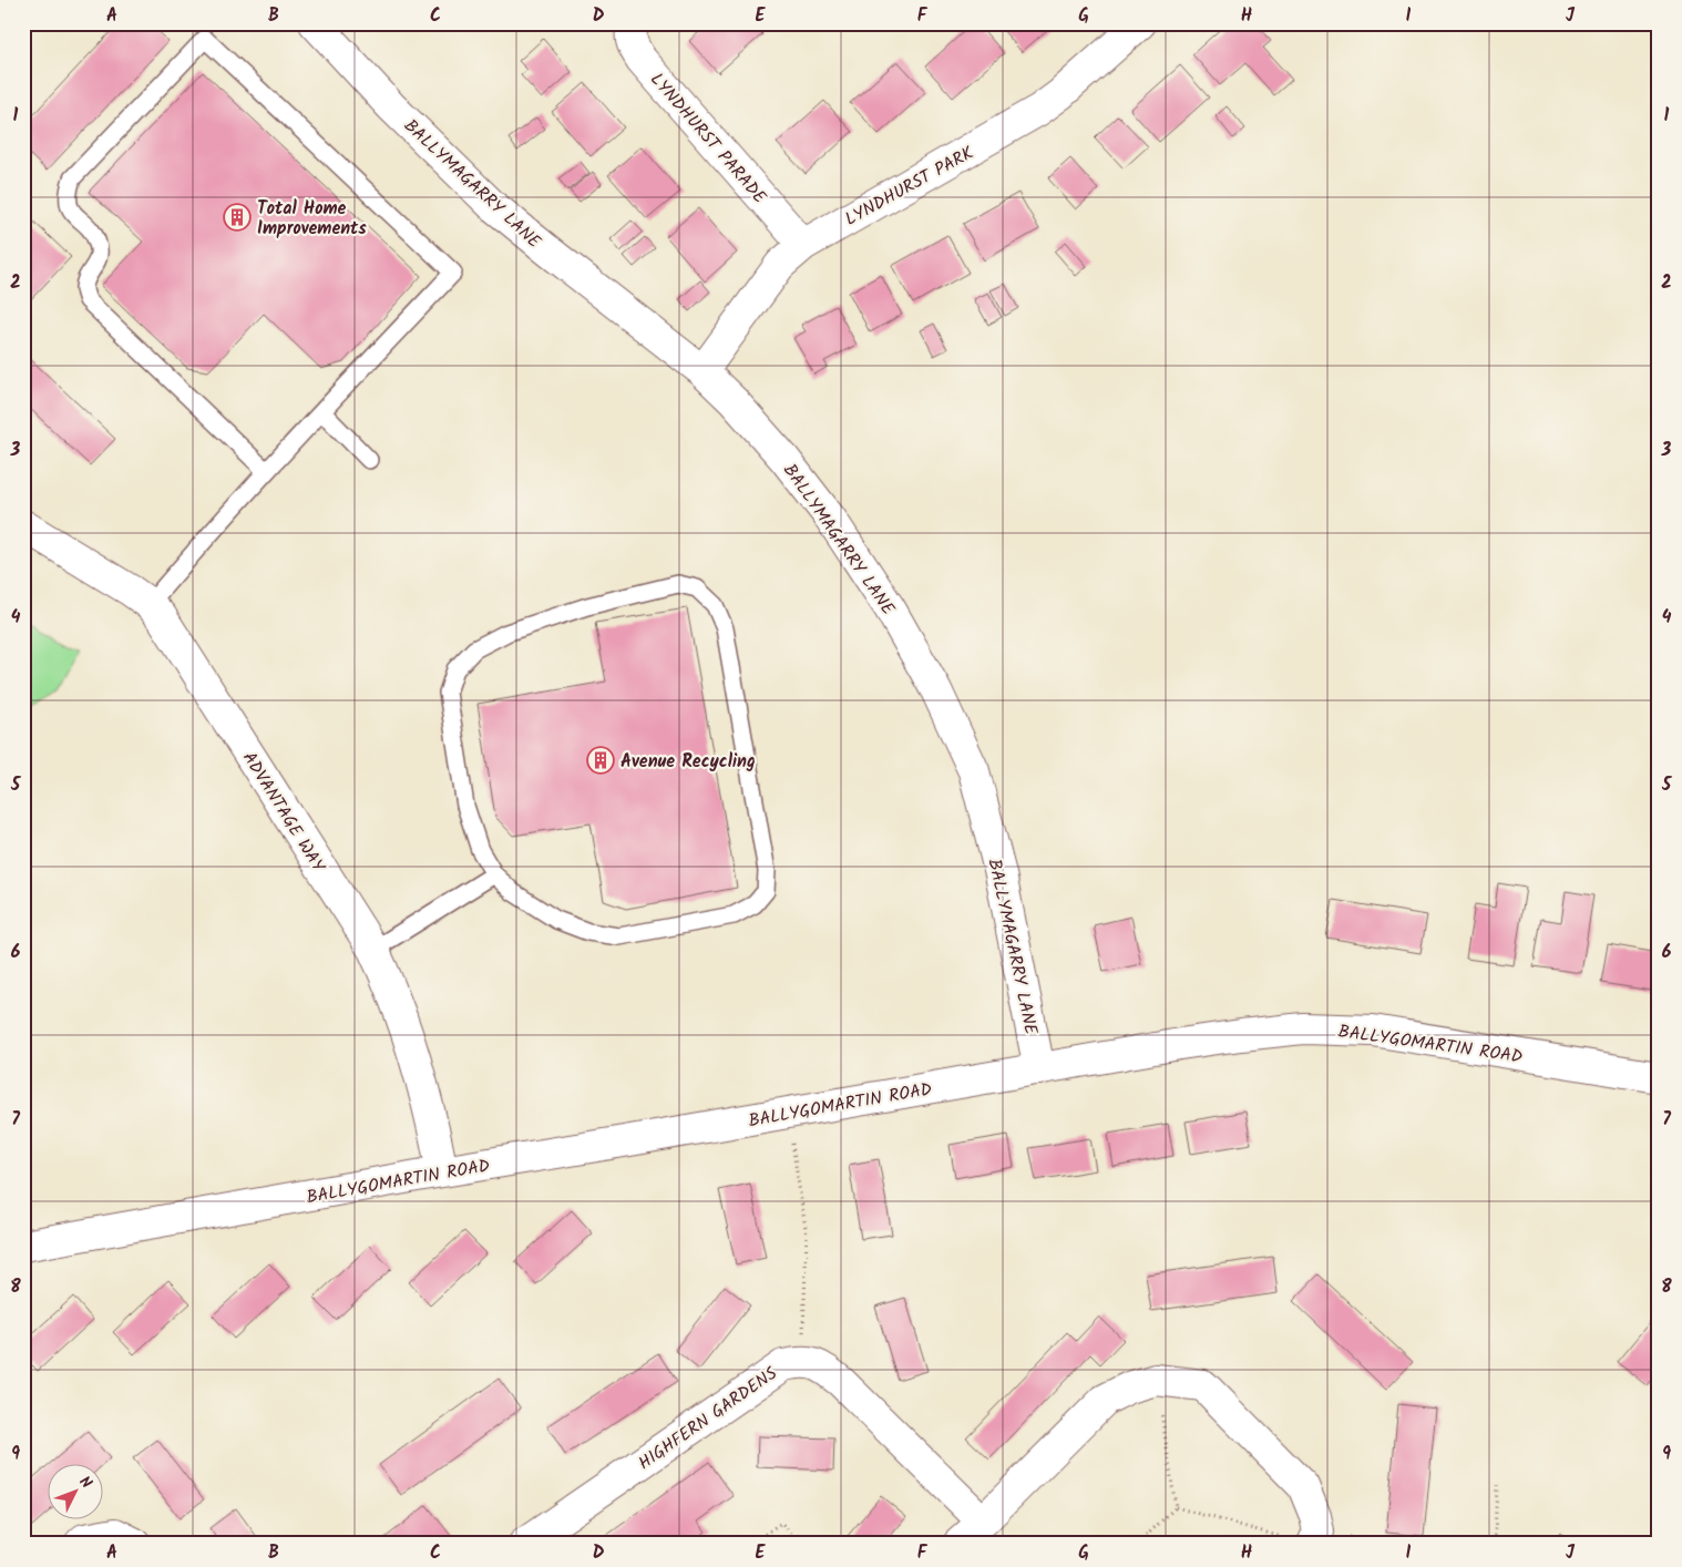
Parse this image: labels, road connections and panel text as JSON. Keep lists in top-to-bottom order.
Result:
{
  "streets": {
    "street": [
      "LYNDHURST PARADE",
      "BALLYMAGARRY LANE",
      "LYNDHURST PARK",
      "ADVANTAGE WAY",
      "BALLYGOMARTIN ROAD",
      "HIGHFERN GARDENS"
    ]
  },
  "crossings": [
    ["LYNDHURST PARADE", "LYNDHURST PARK"],
    ["BALLYMAGARRY LANE", "LYNDHURST PARK"],
    ["BALLYMAGARRY LANE", "BALLYGOMARTIN ROAD"],
    ["ADVANTAGE WAY", "BALLYGOMARTIN ROAD"]
  ],
  "places": {
    "building": ["Total Home Improvements", "Avenue Recycling"]
  },
  "north": "top right",
  "grid": {
    "columns": [
      "A",
      "B",
      "C",
      "D",
      "E",
      "F",
      "G",
      "H",
      "I",
      "J"
    ],
    "rows": [
      "1",
      "2",
      "3",
      "4",
      "5",
      "6",
      "7",
      "8",
      "9"
    ]
  }
}
